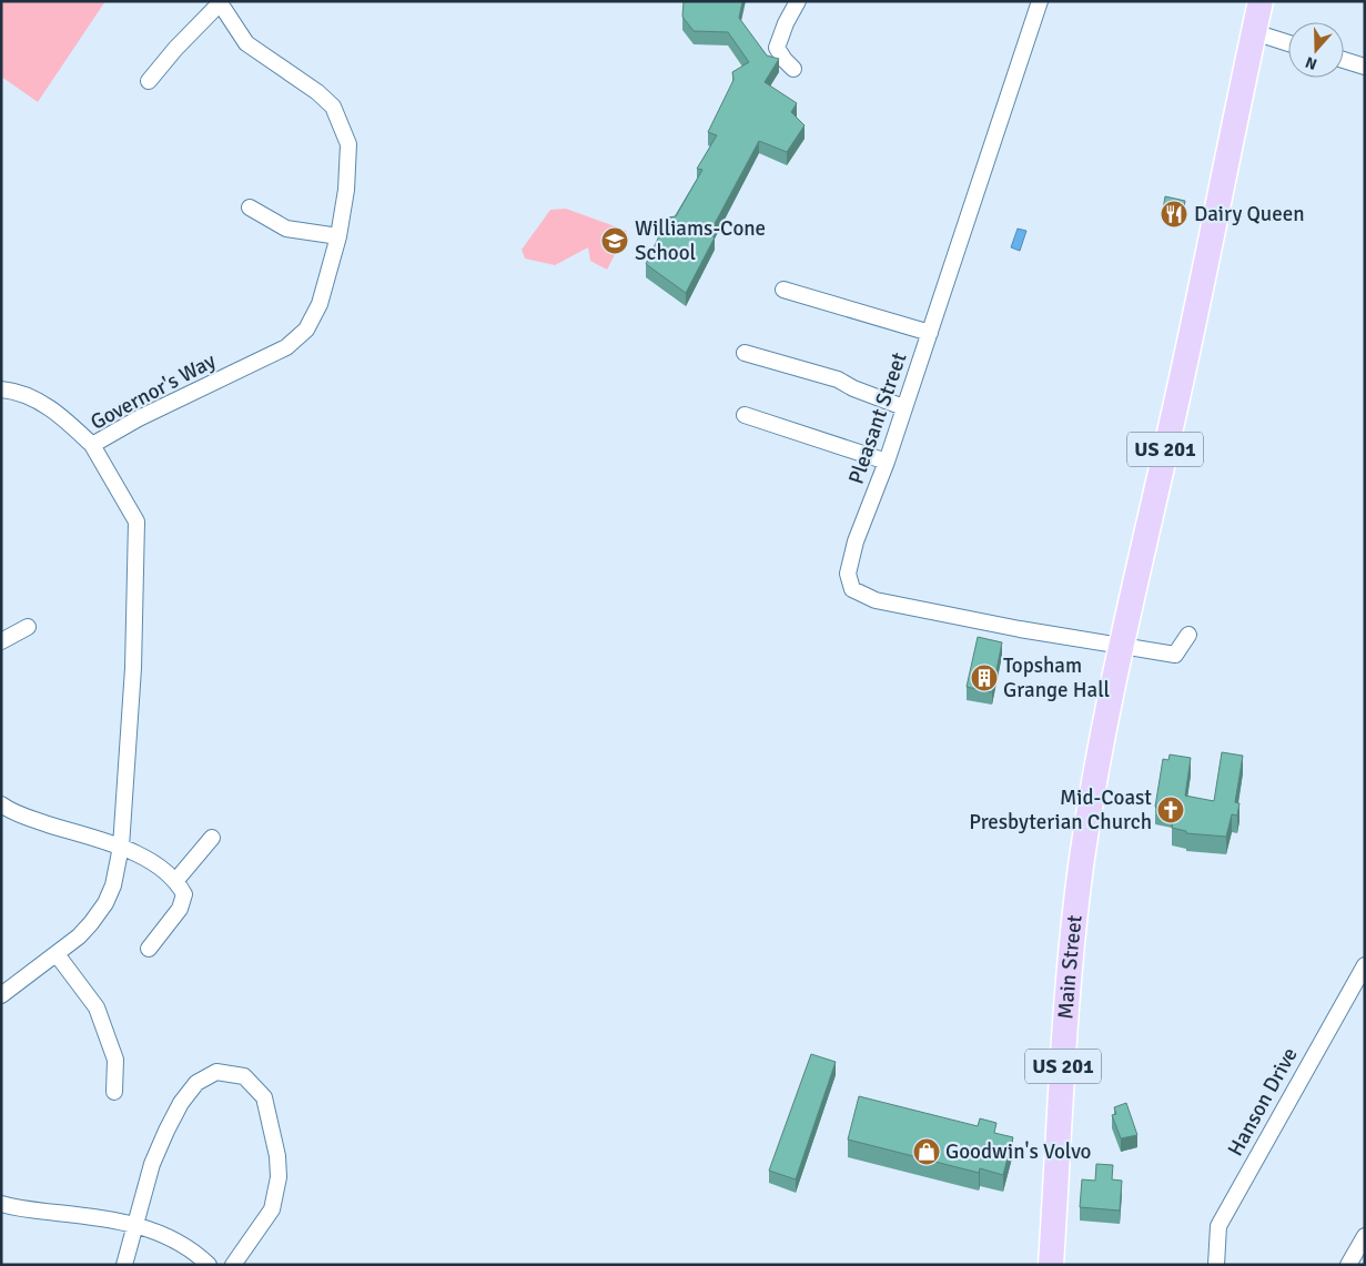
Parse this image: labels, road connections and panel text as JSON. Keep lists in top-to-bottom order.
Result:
{
  "streets": {
    "main road": ["US 201", "Main Street"],
    "street": ["Governor's Way", "Pleasant Street", "Hanson Drive"]
  },
  "crossings": [
    ["Pleasant Street", "US 201"],
    ["Pleasant Street", "Main Street"],
    ["US 201", "Main Street"]
  ],
  "places": {
    "restaurant": ["Dairy Queen"],
    "school or university": ["Williams-Cone School"],
    "building": ["Topsham Grange Hall"],
    "church": ["Mid-Coast Presbyterian Church"],
    "shop": ["Goodwin's Volvo"]
  },
  "north": "bottom"
}
